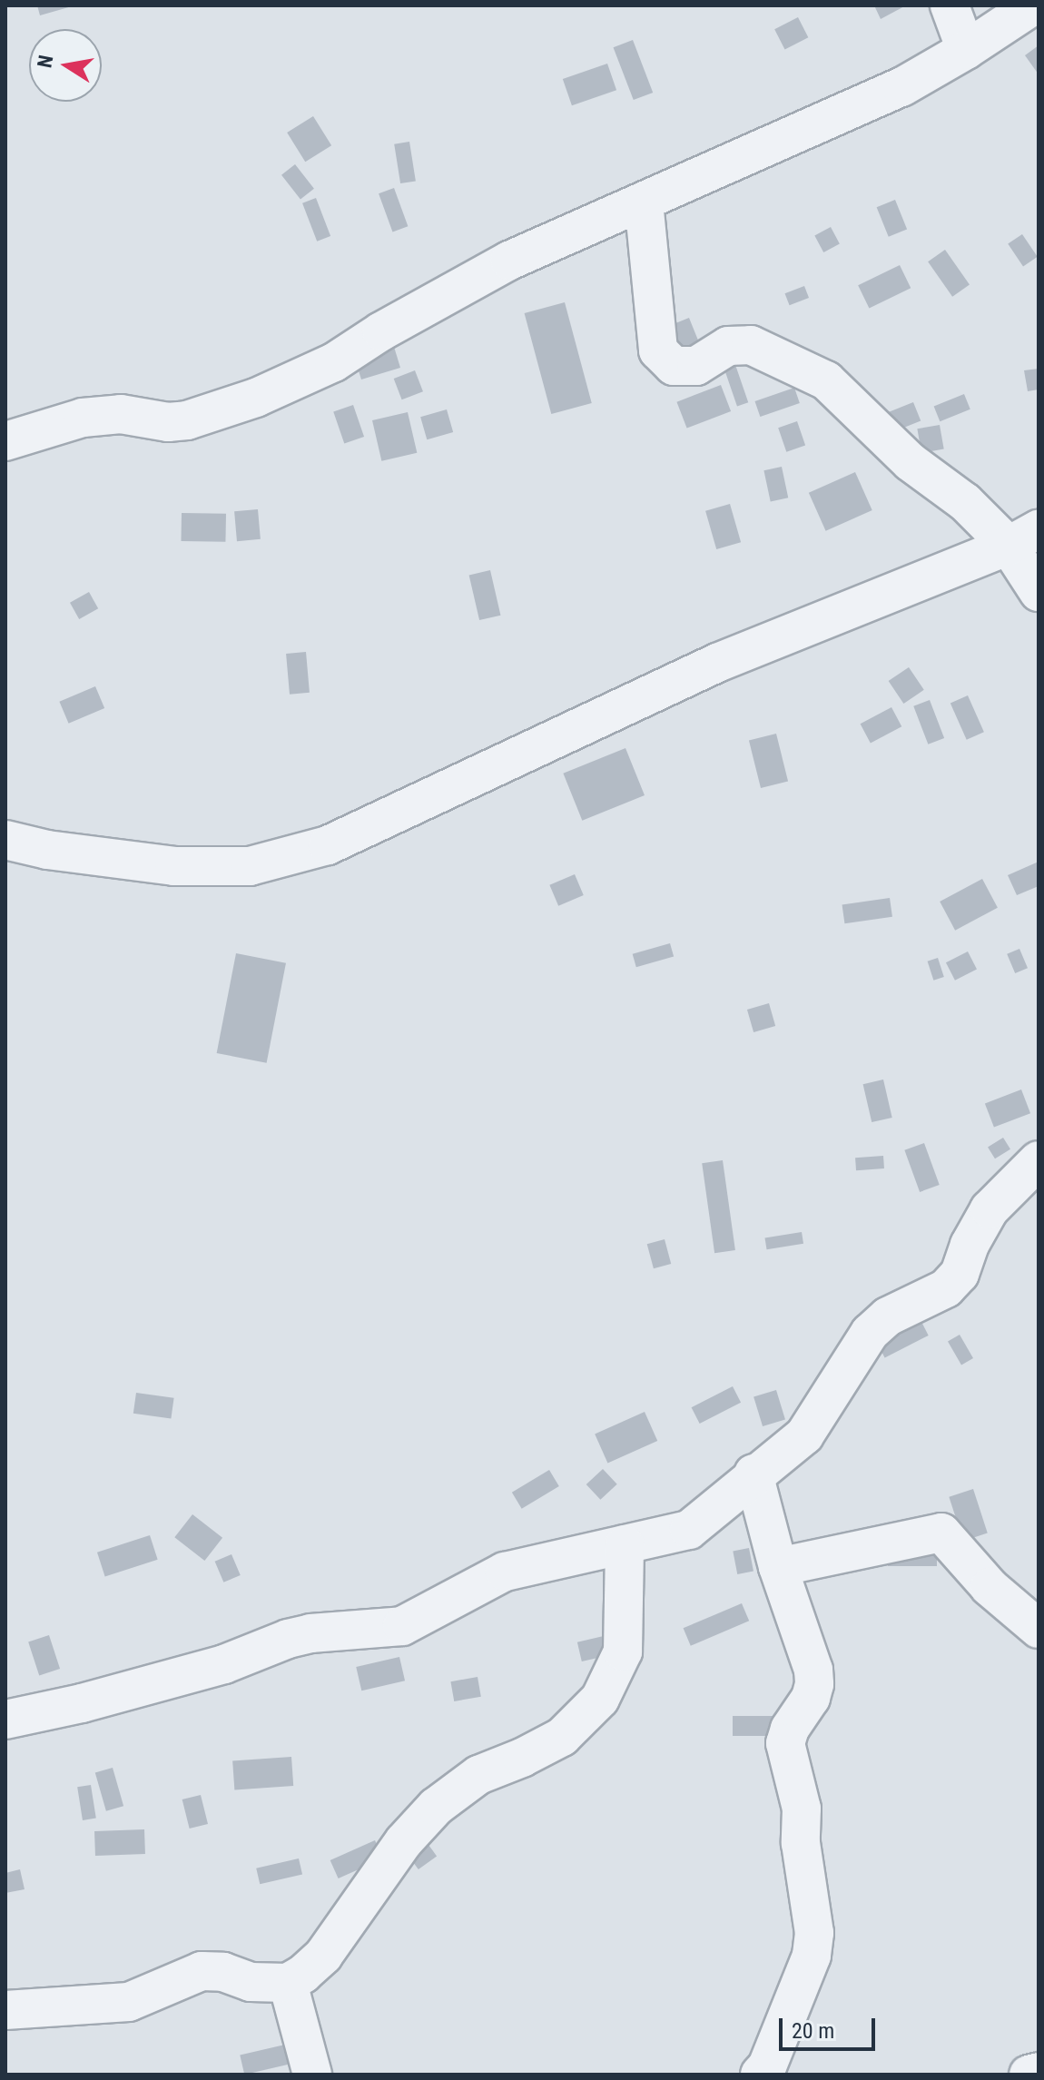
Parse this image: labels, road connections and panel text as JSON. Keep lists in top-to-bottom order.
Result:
{
  "scale_bar": "20 m",
  "north": "left"
}
